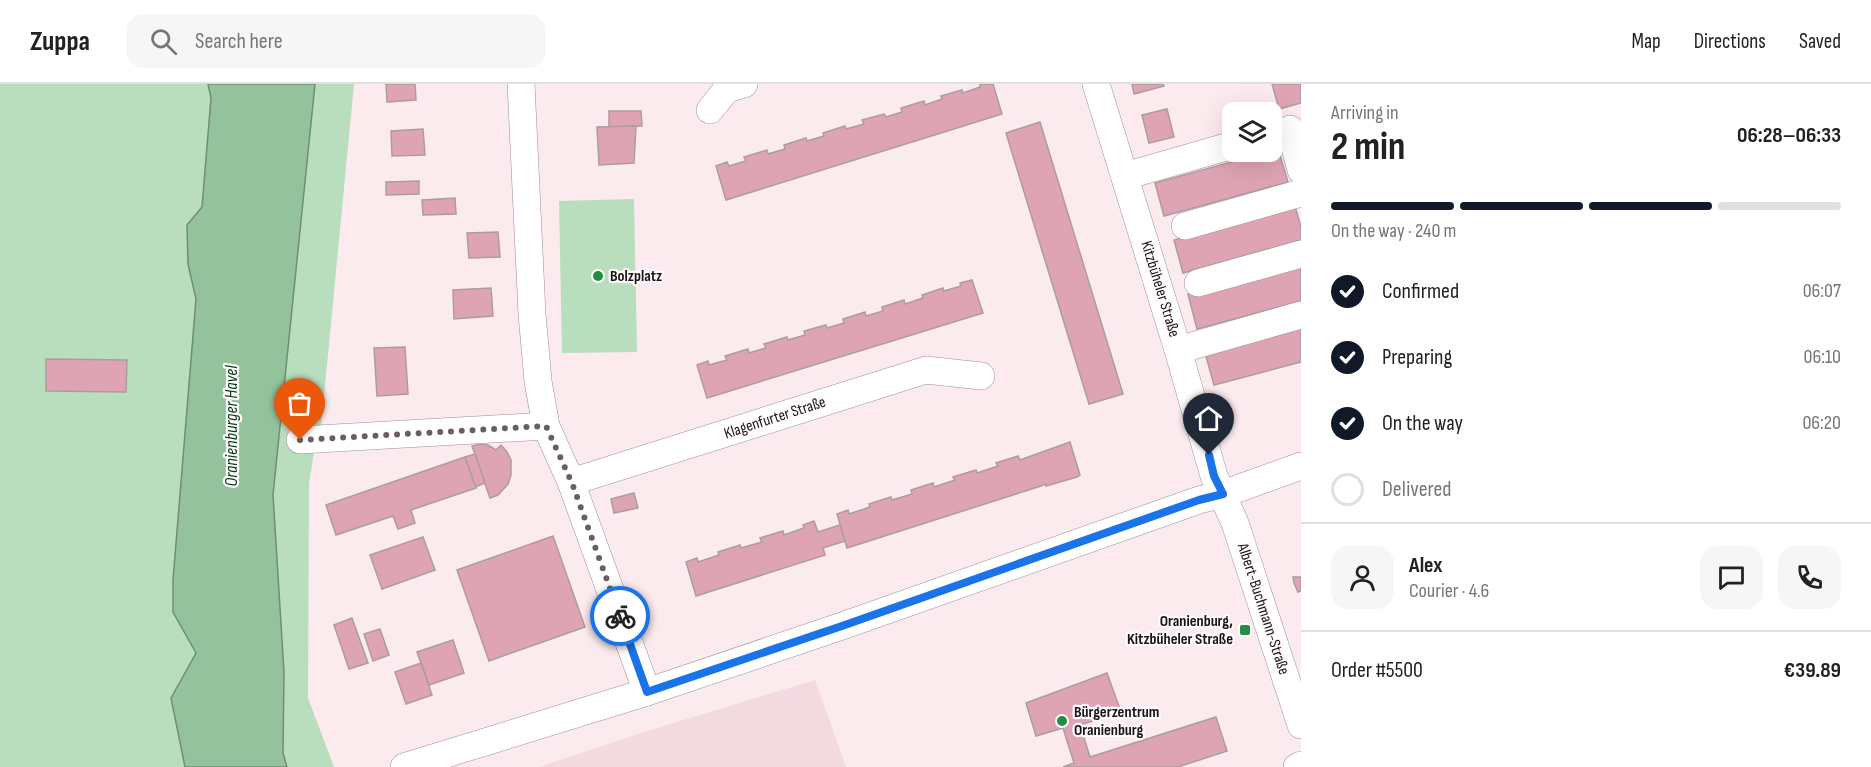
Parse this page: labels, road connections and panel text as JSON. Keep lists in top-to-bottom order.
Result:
{
  "streets": {
    "street": ["Kitzbüheler Straße", "Klagenfurter Straße", "Albert-Buchmann-Straße"]
  },
  "crossings": [
    ["Kitzbüheler Straße", "Albert-Buchmann-Straße"]
  ],
  "water": ["Oranienburger Havel"],
  "places": {
    "other": ["Bolzplatz", "Bürgerzentrum Oranienburg"],
    "transit": ["Oranienburg, Kitzbüheler Straße"]
  },
  "page": {
    "header": "Zuppa",
    "search": "Search here",
    "nav": ["Map", "Directions", "Saved"],
    "heading": ["2 min", "Arriving in", "06:28–06:33"],
    "panel": [
      "Alex",
      "Courier · 4.6",
      "Order #5500",
      "€39.89"
    ],
    "bar": "On the way · 240 m",
    "list": [
      ["Confirmed", "06:07"],
      ["Preparing", "06:10"],
      ["On the way", "06:20"],
      "Delivered"
    ]
  }
}
